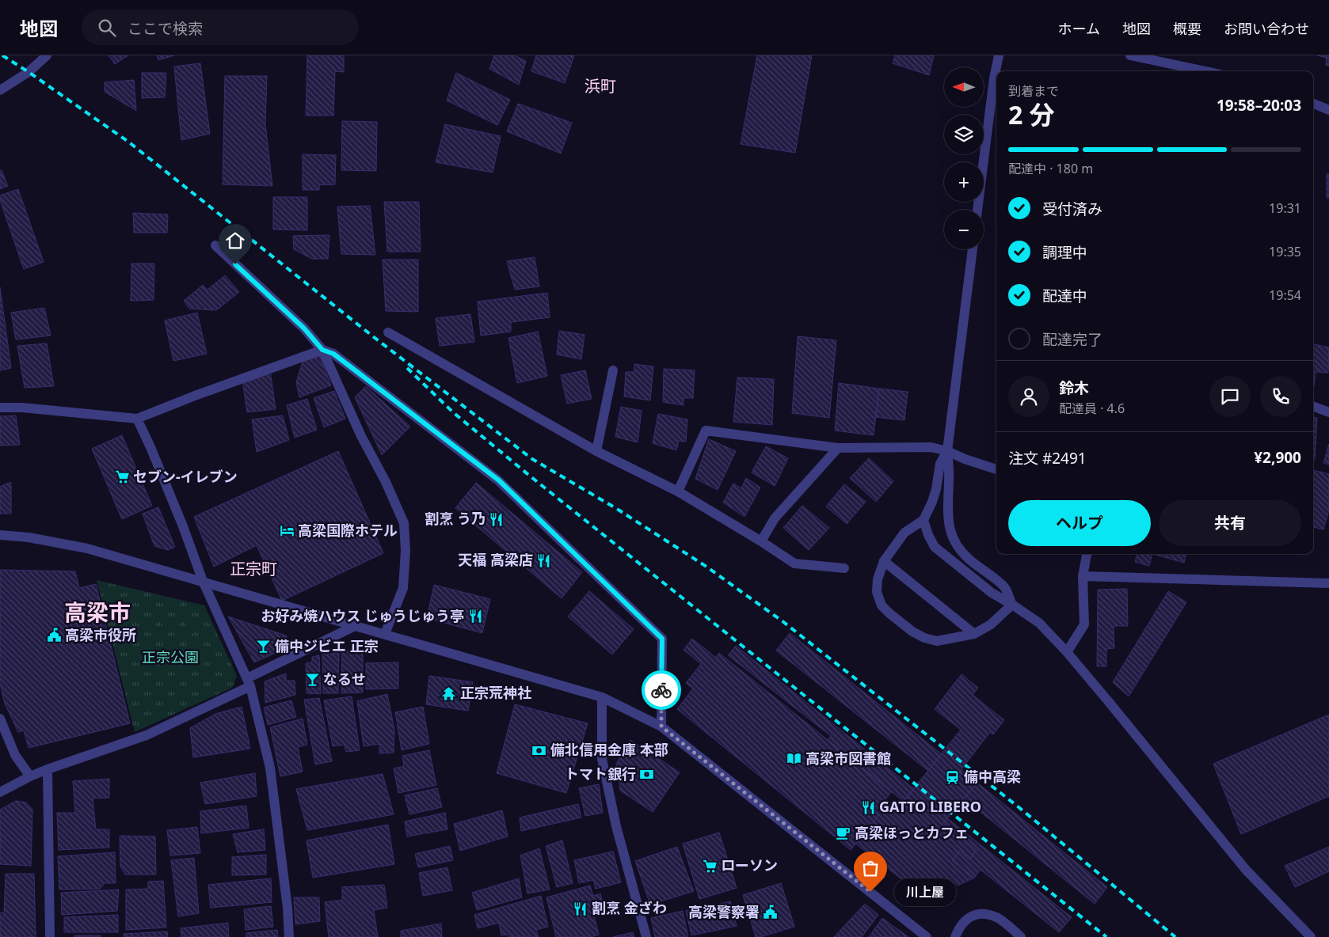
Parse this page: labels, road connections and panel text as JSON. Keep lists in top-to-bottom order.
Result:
{
  "districts": ["浜町", "正宗町", "高梁市"],
  "parks": ["正宗公園"],
  "places": {
    "supermarket": ["セブン-イレブン", "ローソン"],
    "restaurant": [
      "割烹 う乃",
      "天福 高梁店",
      "お好み焼ハウス じゅうじゅう亭",
      "GATTO LIBERO",
      "割烹 金ざわ"
    ],
    "hotel": ["高梁国際ホテル"],
    "public building": ["高梁市役所", "高梁警察署"],
    "bar": ["備中ジビエ 正宗", "なるせ"],
    "temple": ["正宗荒神社"],
    "bank": ["備北信用金庫 本部", "トマト銀行"],
    "library": ["高梁市図書館"],
    "station": ["備中高梁"],
    "cafe": ["高梁ほっとカフェ"],
    "other": ["川上屋"]
  },
  "north": "left",
  "page": {
    "header": "地図",
    "search": "ここで検索",
    "nav": [
      "ホーム",
      "地図",
      "概要",
      "お問い合わせ"
    ],
    "map_buttons": ["+", "−"],
    "heading": ["2 分", "到着まで", "19:58–20:03"],
    "panel": [
      "鈴木",
      "配達員 · 4.6",
      "注文 #2491",
      "¥2,900"
    ],
    "bar": "配達中 · 180 m",
    "list": [
      ["受付済み", "19:31"],
      ["調理中", "19:35"],
      ["配達中", "19:54"],
      "配達完了"
    ],
    "buttons": ["ヘルプ", "共有"],
    "bubble": "川上屋"
  }
}
